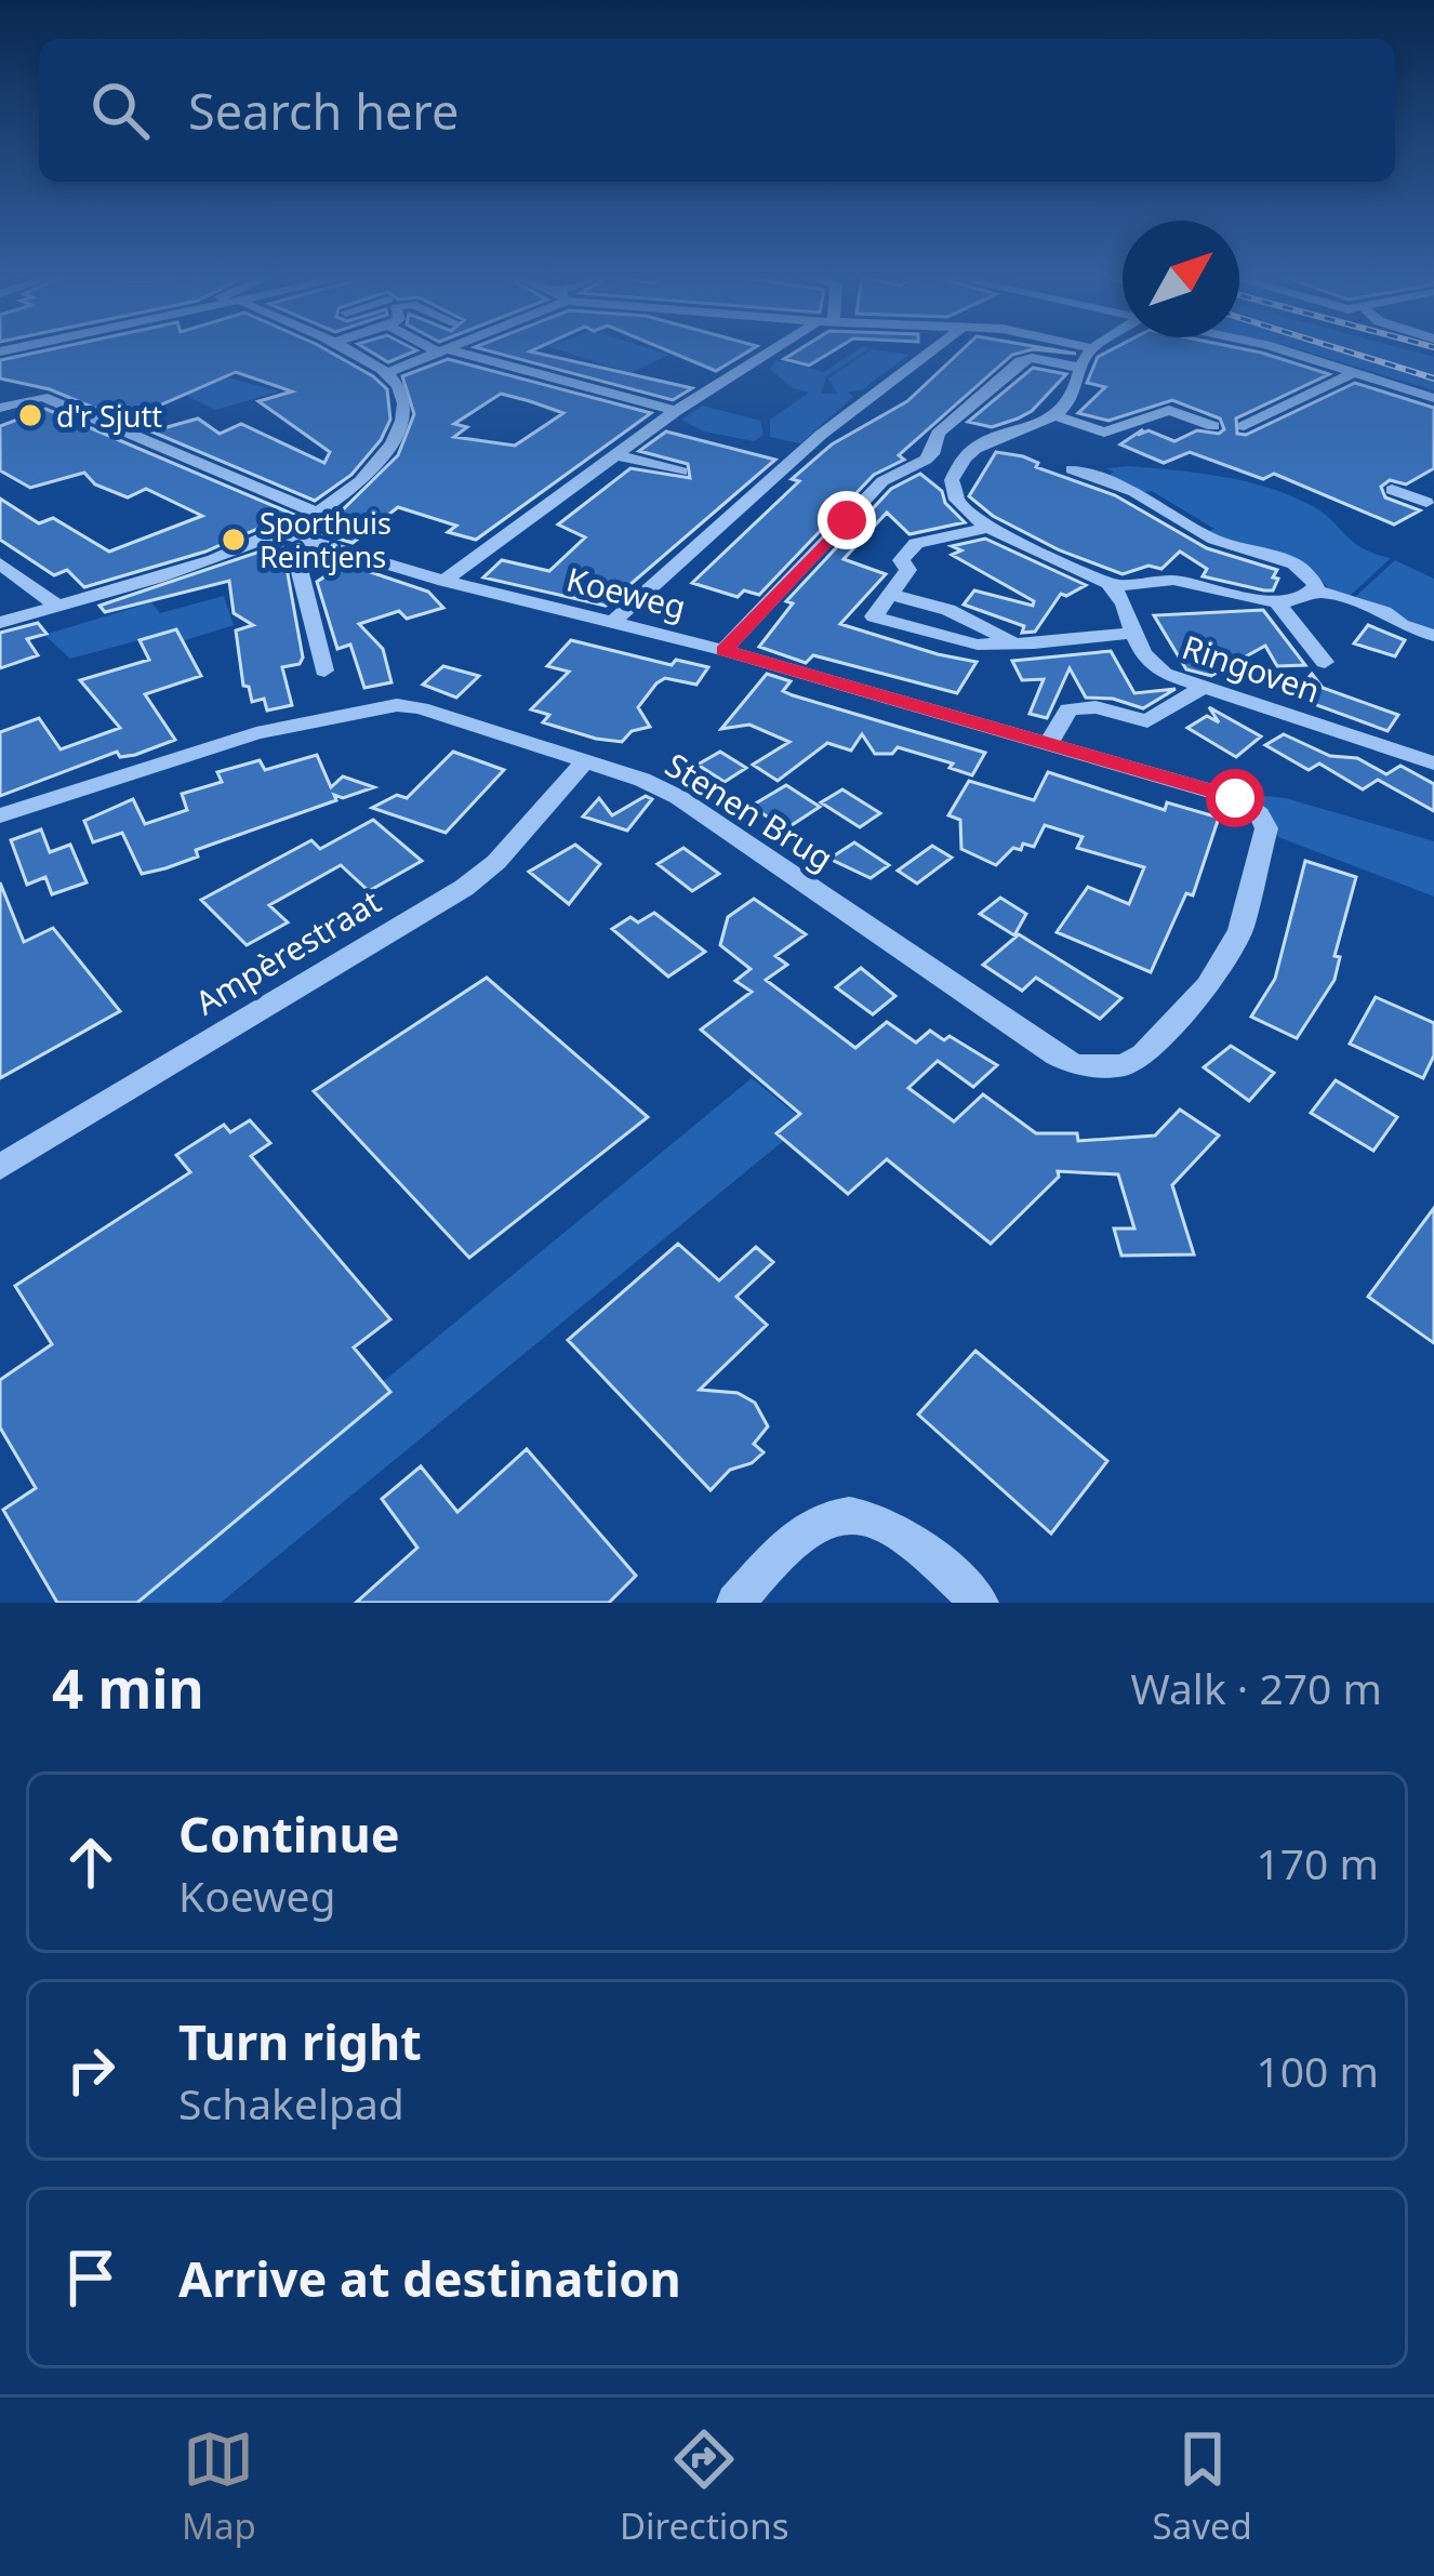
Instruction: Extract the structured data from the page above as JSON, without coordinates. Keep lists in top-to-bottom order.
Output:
{
  "streets": {
    "street": [
      "Koeweg",
      "Ringoven",
      "Stenen Brug",
      "Ampèrestraat"
    ]
  },
  "crossings": [
    ["Koeweg", "Stenen Brug"],
    ["Stenen Brug", "Ampèrestraat"]
  ],
  "places": ["d'r Sjutt", "Sporthuis Reintjens"],
  "north": "top right",
  "page": {
    "search": "Search here",
    "heading": ["4 min", "Walk · 270 m"],
    "list": [
      ["Continue", "Koeweg", "170 m"],
      ["Turn right", "Schakelpad", "100 m"],
      "Arrive at destination"
    ],
    "nav": ["Map", "Directions", "Saved"]
  }
}
